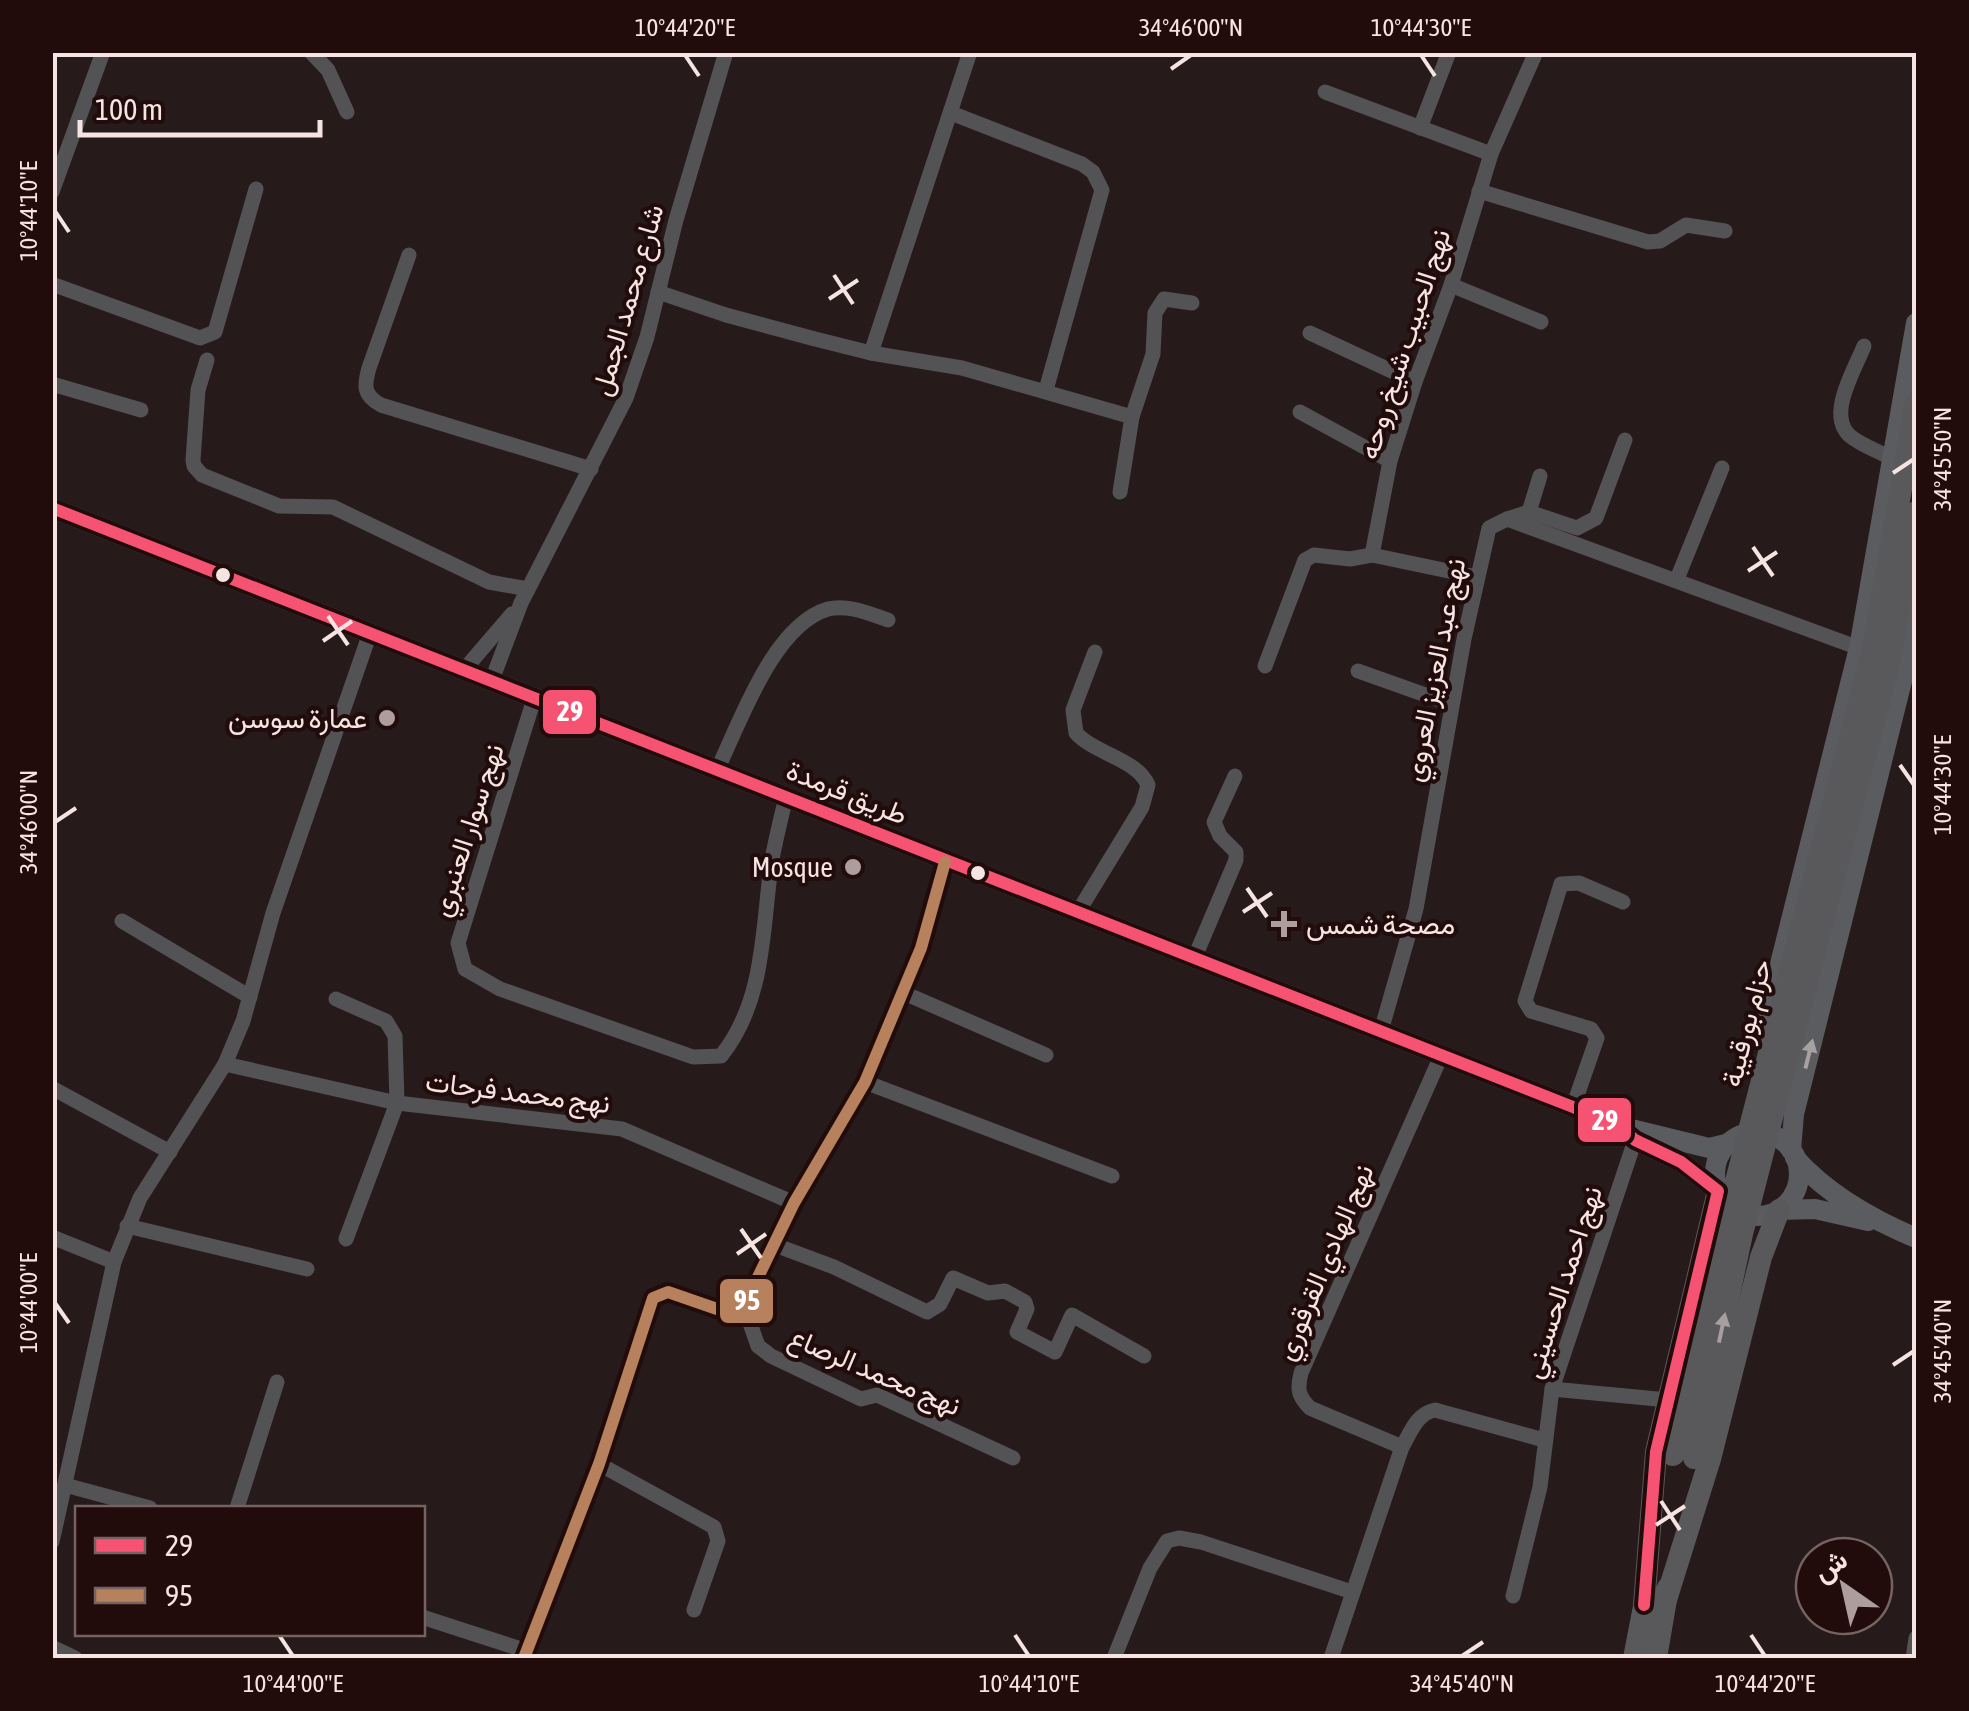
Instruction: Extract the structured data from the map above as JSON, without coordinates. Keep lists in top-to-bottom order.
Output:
{
  "streets": {
    "highway": ["حزام بورقيبة"],
    "main road": ["طريق قرمدة"],
    "street": [
      "شارع محمد الجمل",
      "نهج الحبيب شيخ روحه",
      "نهج عبد العزيز العروي",
      "نهج سوار العنبري",
      "نهج محمد فرحات",
      "نهج الهادي القرقوري",
      "نهج احمد الحسيني",
      "نهج محمد الرصاع"
    ]
  },
  "crossings": [
    ["شارع محمد الجمل", "طريق قرمدة"],
    ["نهج عبد العزيز العروي", "طريق قرمدة"],
    ["طريق قرمدة", "نهج سوار العنبري"],
    ["طريق قرمدة", "حزام بورقيبة"],
    ["طريق قرمدة", "نهج الهادي القرقوري"],
    ["طريق قرمدة", "نهج احمد الحسيني"]
  ],
  "places": {
    "other": ["عمارة سوسن", "Mosque"],
    "health": ["مصحة شمس"]
  },
  "lines": ["transit line 29", "transit line 95"],
  "legend": ["29", "95"],
  "scale_bar": "100 m",
  "north": "top left",
  "coordinates": [
    "10°44'20\"E",
    "34°46'00\"N",
    "10°44'30\"E",
    "10°44'10\"E",
    "34°45'50\"N",
    "10°44'00\"E",
    "34°45'40\"N"
  ]
}
